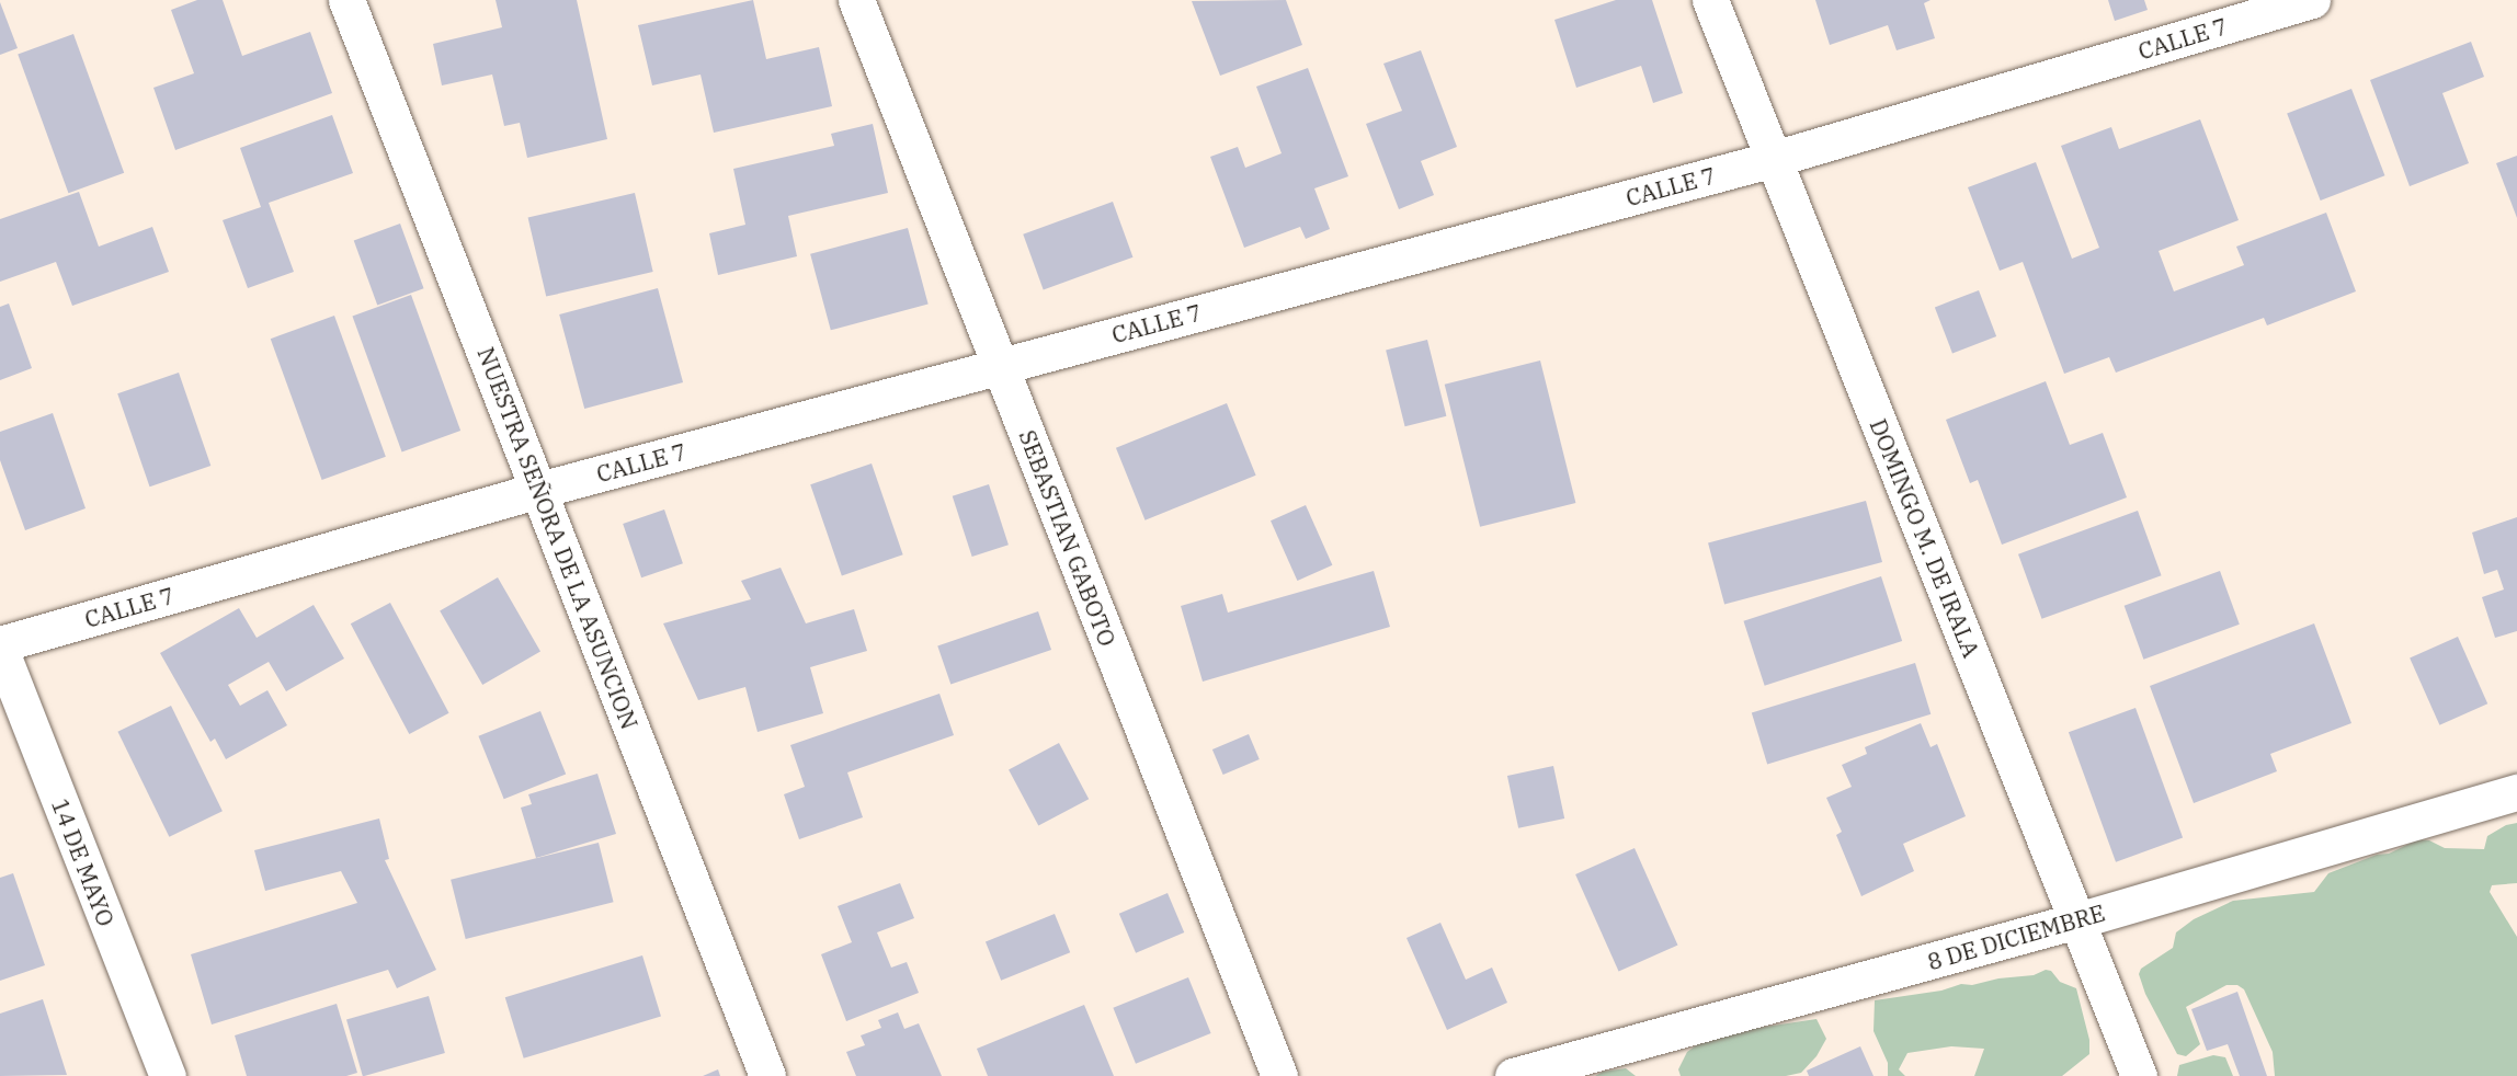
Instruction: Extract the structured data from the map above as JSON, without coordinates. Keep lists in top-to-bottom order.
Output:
{
  "streets": {
    "street": [
      "CALLE 7",
      "NUESTRA SEÑORA DE LA ASUNCION",
      "SEBASTIAN GABOTO",
      "DOMINGO M. DE IRALA",
      "14 DE MAYO",
      "8 DE DICIEMBRE"
    ]
  },
  "crossings": [
    ["CALLE 7", "NUESTRA SEÑORA DE LA ASUNCION"],
    ["CALLE 7", "SEBASTIAN GABOTO"],
    ["CALLE 7", "DOMINGO M. DE IRALA"],
    ["CALLE 7", "14 DE MAYO"],
    ["DOMINGO M. DE IRALA", "8 DE DICIEMBRE"]
  ]
}
